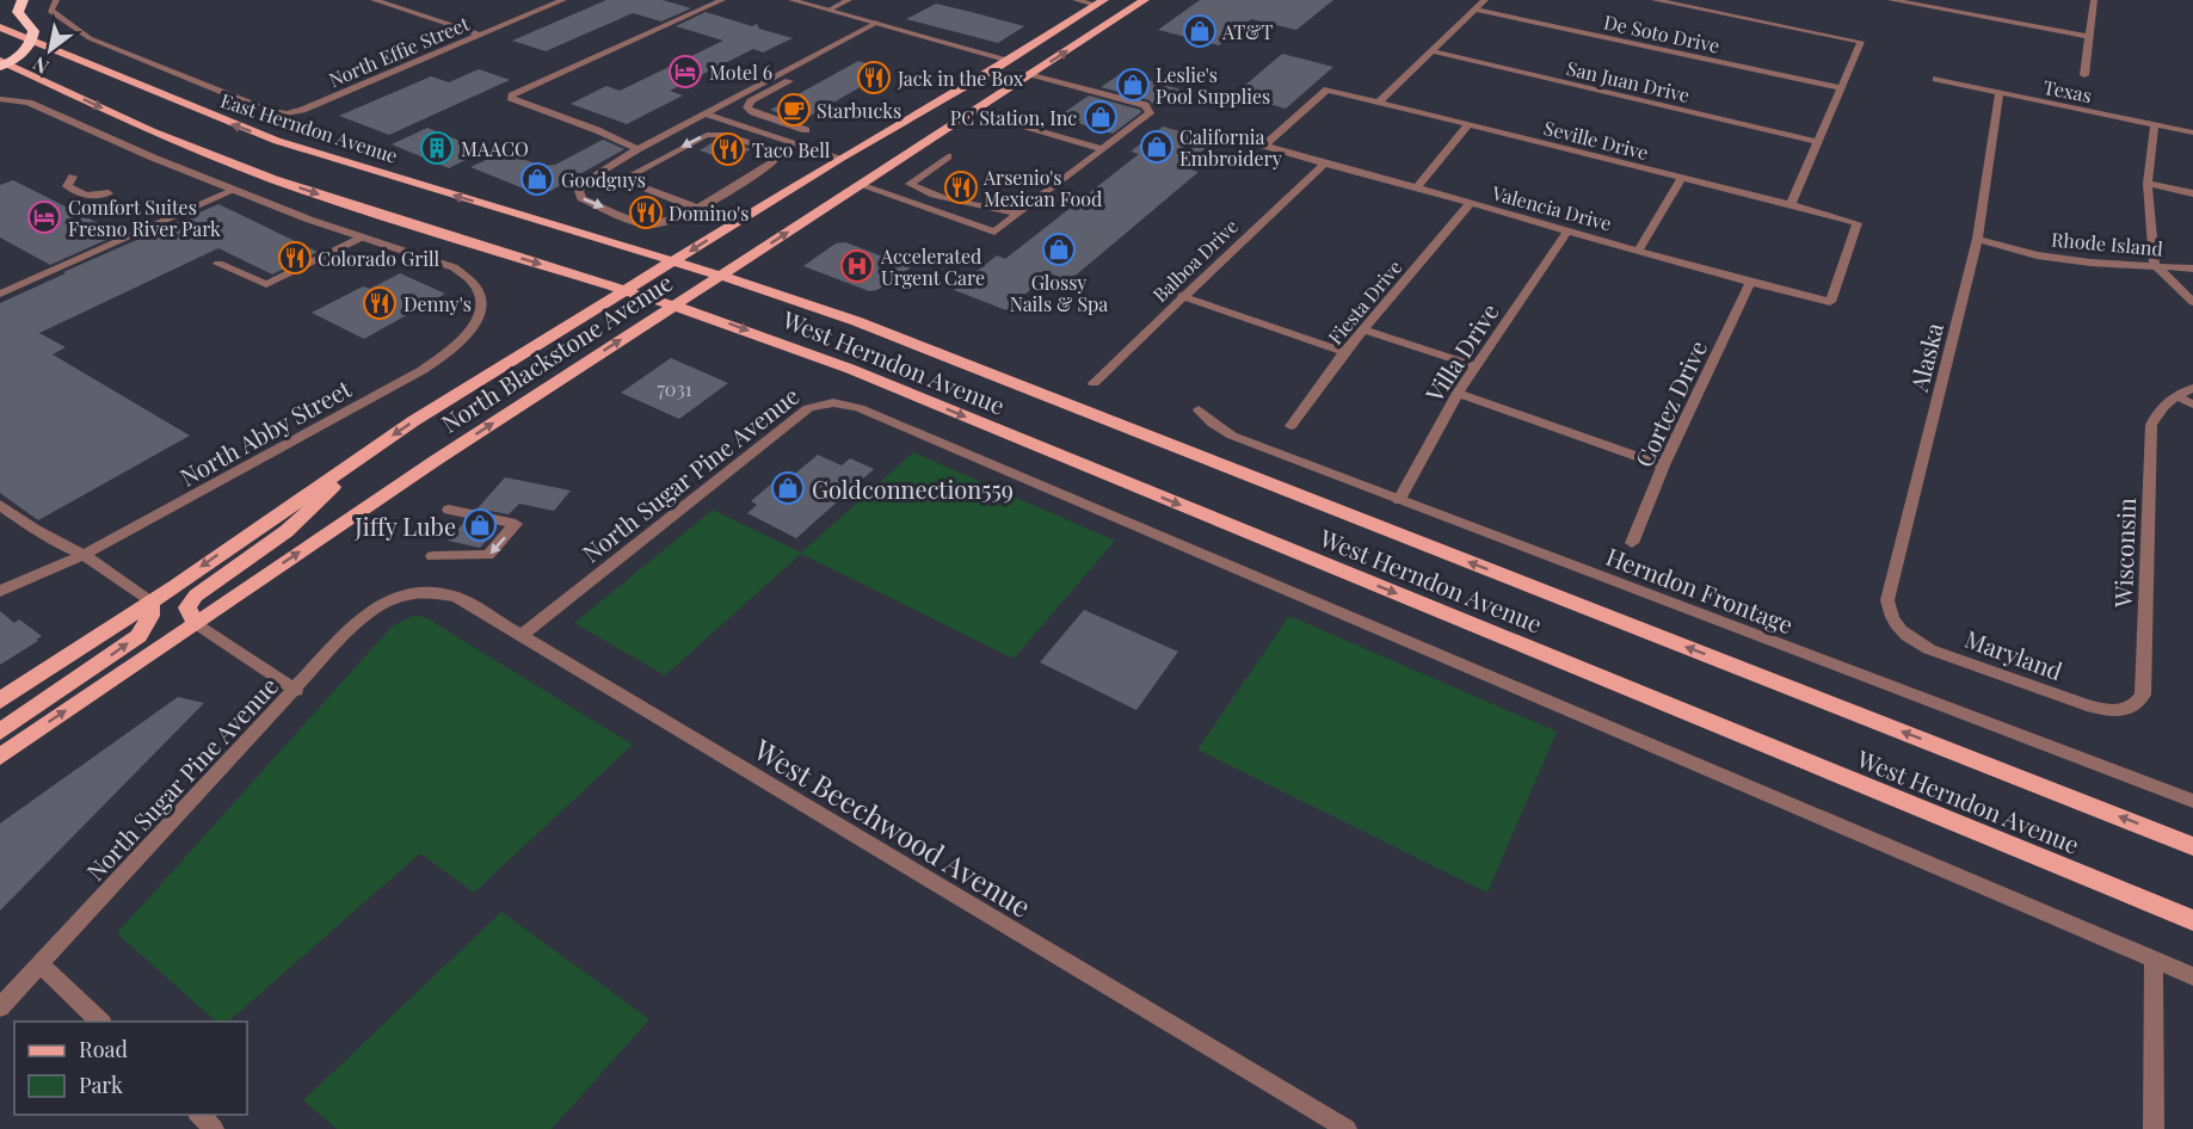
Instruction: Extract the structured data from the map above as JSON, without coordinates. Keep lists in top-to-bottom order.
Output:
{
  "streets": {
    "main road": ["East Herndon Avenue", "North Blackstone Avenue", "West Herndon Avenue"],
    "street": [
      "De Soto Drive",
      "North Effie Street",
      "San Juan Drive",
      "Texas",
      "Seville Drive",
      "Valencia Drive",
      "Rhode Island",
      "Balboa Drive",
      "Fiesta Drive",
      "Villa Drive",
      "Alaska",
      "Cortez Drive",
      "North Abby Street",
      "North Sugar Pine Avenue",
      "Wisconsin",
      "Herndon Frontage",
      "Maryland",
      "West Beechwood Avenue"
    ]
  },
  "crossings": [
    ["Texas", "Alaska"],
    ["East Herndon Avenue", "North Blackstone Avenue"],
    ["East Herndon Avenue", "West Herndon Avenue"],
    ["Seville Drive", "Valencia Drive"],
    ["Valencia Drive", "Balboa Drive"],
    ["Valencia Drive", "Fiesta Drive"],
    ["Valencia Drive", "Villa Drive"],
    ["Valencia Drive", "Cortez Drive"],
    ["Rhode Island", "Alaska"],
    ["North Blackstone Avenue", "West Herndon Avenue"],
    ["Villa Drive", "Herndon Frontage"],
    ["Alaska", "Maryland"],
    ["North Sugar Pine Avenue", "West Beechwood Avenue"],
    ["Wisconsin", "Maryland"]
  ],
  "places": {
    "shop": [
      "AT&T",
      "Leslie's Pool Supplies",
      "PC Station, Inc",
      "California Embroidery",
      "Goodguys",
      "Glossy Nails & Spa",
      "Goldconnection559",
      "Jiffy Lube"
    ],
    "hotel": ["Motel 6", "Comfort Suites Fresno River Park"],
    "restaurant": [
      "Jack in the Box",
      "Taco Bell",
      "Arsenio's Mexican Food",
      "Domino's",
      "Colorado Grill",
      "Denny's"
    ],
    "cafe": ["Starbucks"],
    "building": ["MAACO"],
    "hospital": ["Accelerated Urgent Care"]
  },
  "house_numbers": ["7031"],
  "legend": ["Road", "Park"],
  "north": "bottom left"
}
